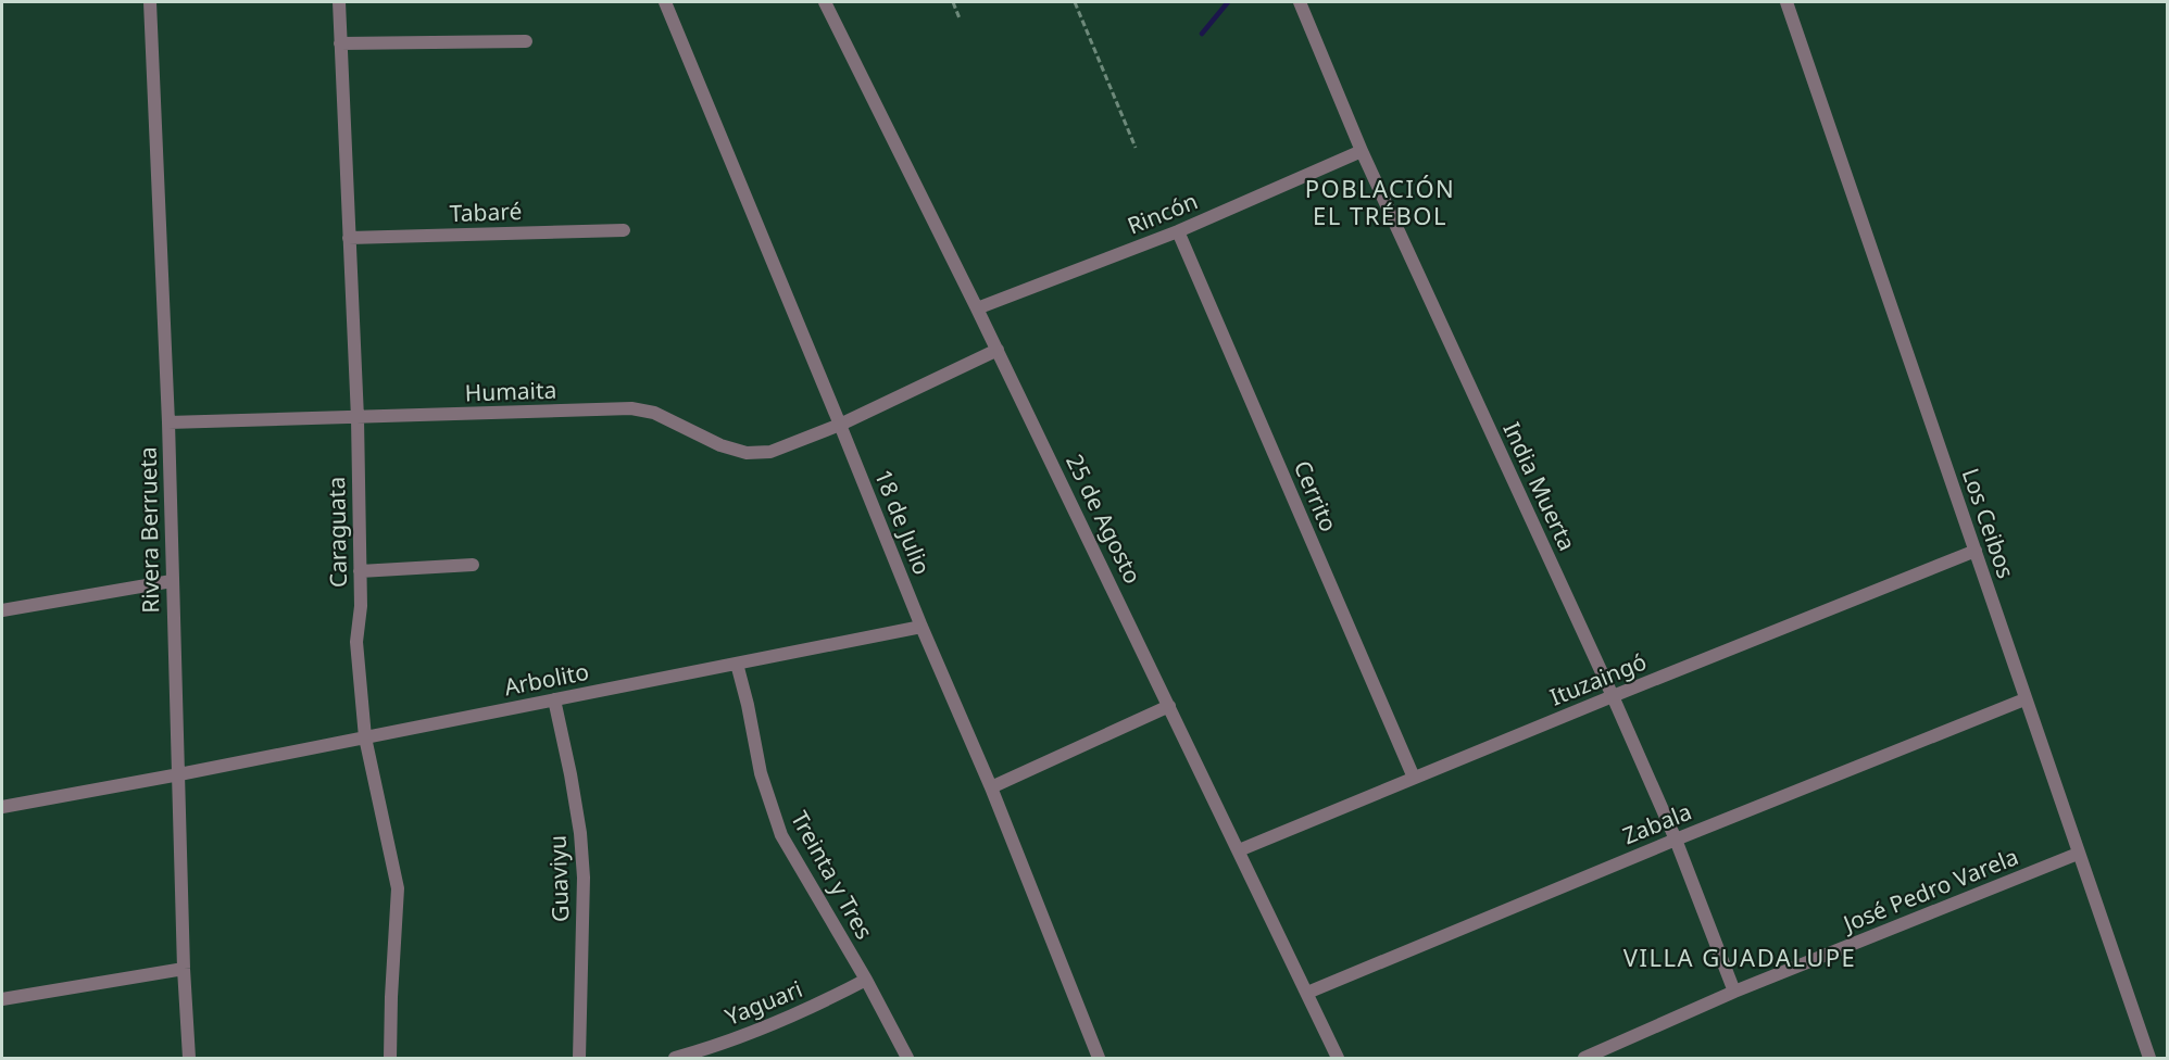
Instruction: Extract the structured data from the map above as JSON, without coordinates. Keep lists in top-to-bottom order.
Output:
{
  "streets": {
    "street": [
      "Tabaré",
      "Rincón",
      "Humaita",
      "India Muerta",
      "Cerrito",
      "25 de Agosto",
      "18 de Julio",
      "Los Ceibos",
      "Rivera Berrueta",
      "Caraguata",
      "Arbolito",
      "Ituzaingó",
      "Zabala",
      "Treinta y Tres",
      "Guaviyu",
      "José Pedro Varela",
      "Yaguari"
    ]
  },
  "crossings": [
    ["Tabaré", "Caraguata"],
    ["Rincón", "India Muerta"],
    ["Rincón", "Cerrito"],
    ["Rincón", "25 de Agosto"],
    ["Humaita", "18 de Julio"],
    ["Humaita", "Rivera Berrueta"],
    ["Humaita", "Caraguata"],
    ["India Muerta", "Ituzaingó"],
    ["India Muerta", "Zabala"],
    ["India Muerta", "José Pedro Varela"],
    ["Cerrito", "Ituzaingó"],
    ["25 de Agosto", "Ituzaingó"],
    ["25 de Agosto", "Zabala"],
    ["18 de Julio", "Arbolito"],
    ["Los Ceibos", "Ituzaingó"],
    ["Los Ceibos", "Zabala"],
    ["Los Ceibos", "José Pedro Varela"],
    ["Rivera Berrueta", "Arbolito"],
    ["Caraguata", "Arbolito"],
    ["Arbolito", "Treinta y Tres"],
    ["Arbolito", "Guaviyu"],
    ["Treinta y Tres", "Yaguari"]
  ],
  "districts": ["POBLACIÓN EL TRÉBOL", "VILLA GUADALUPE"]
}
